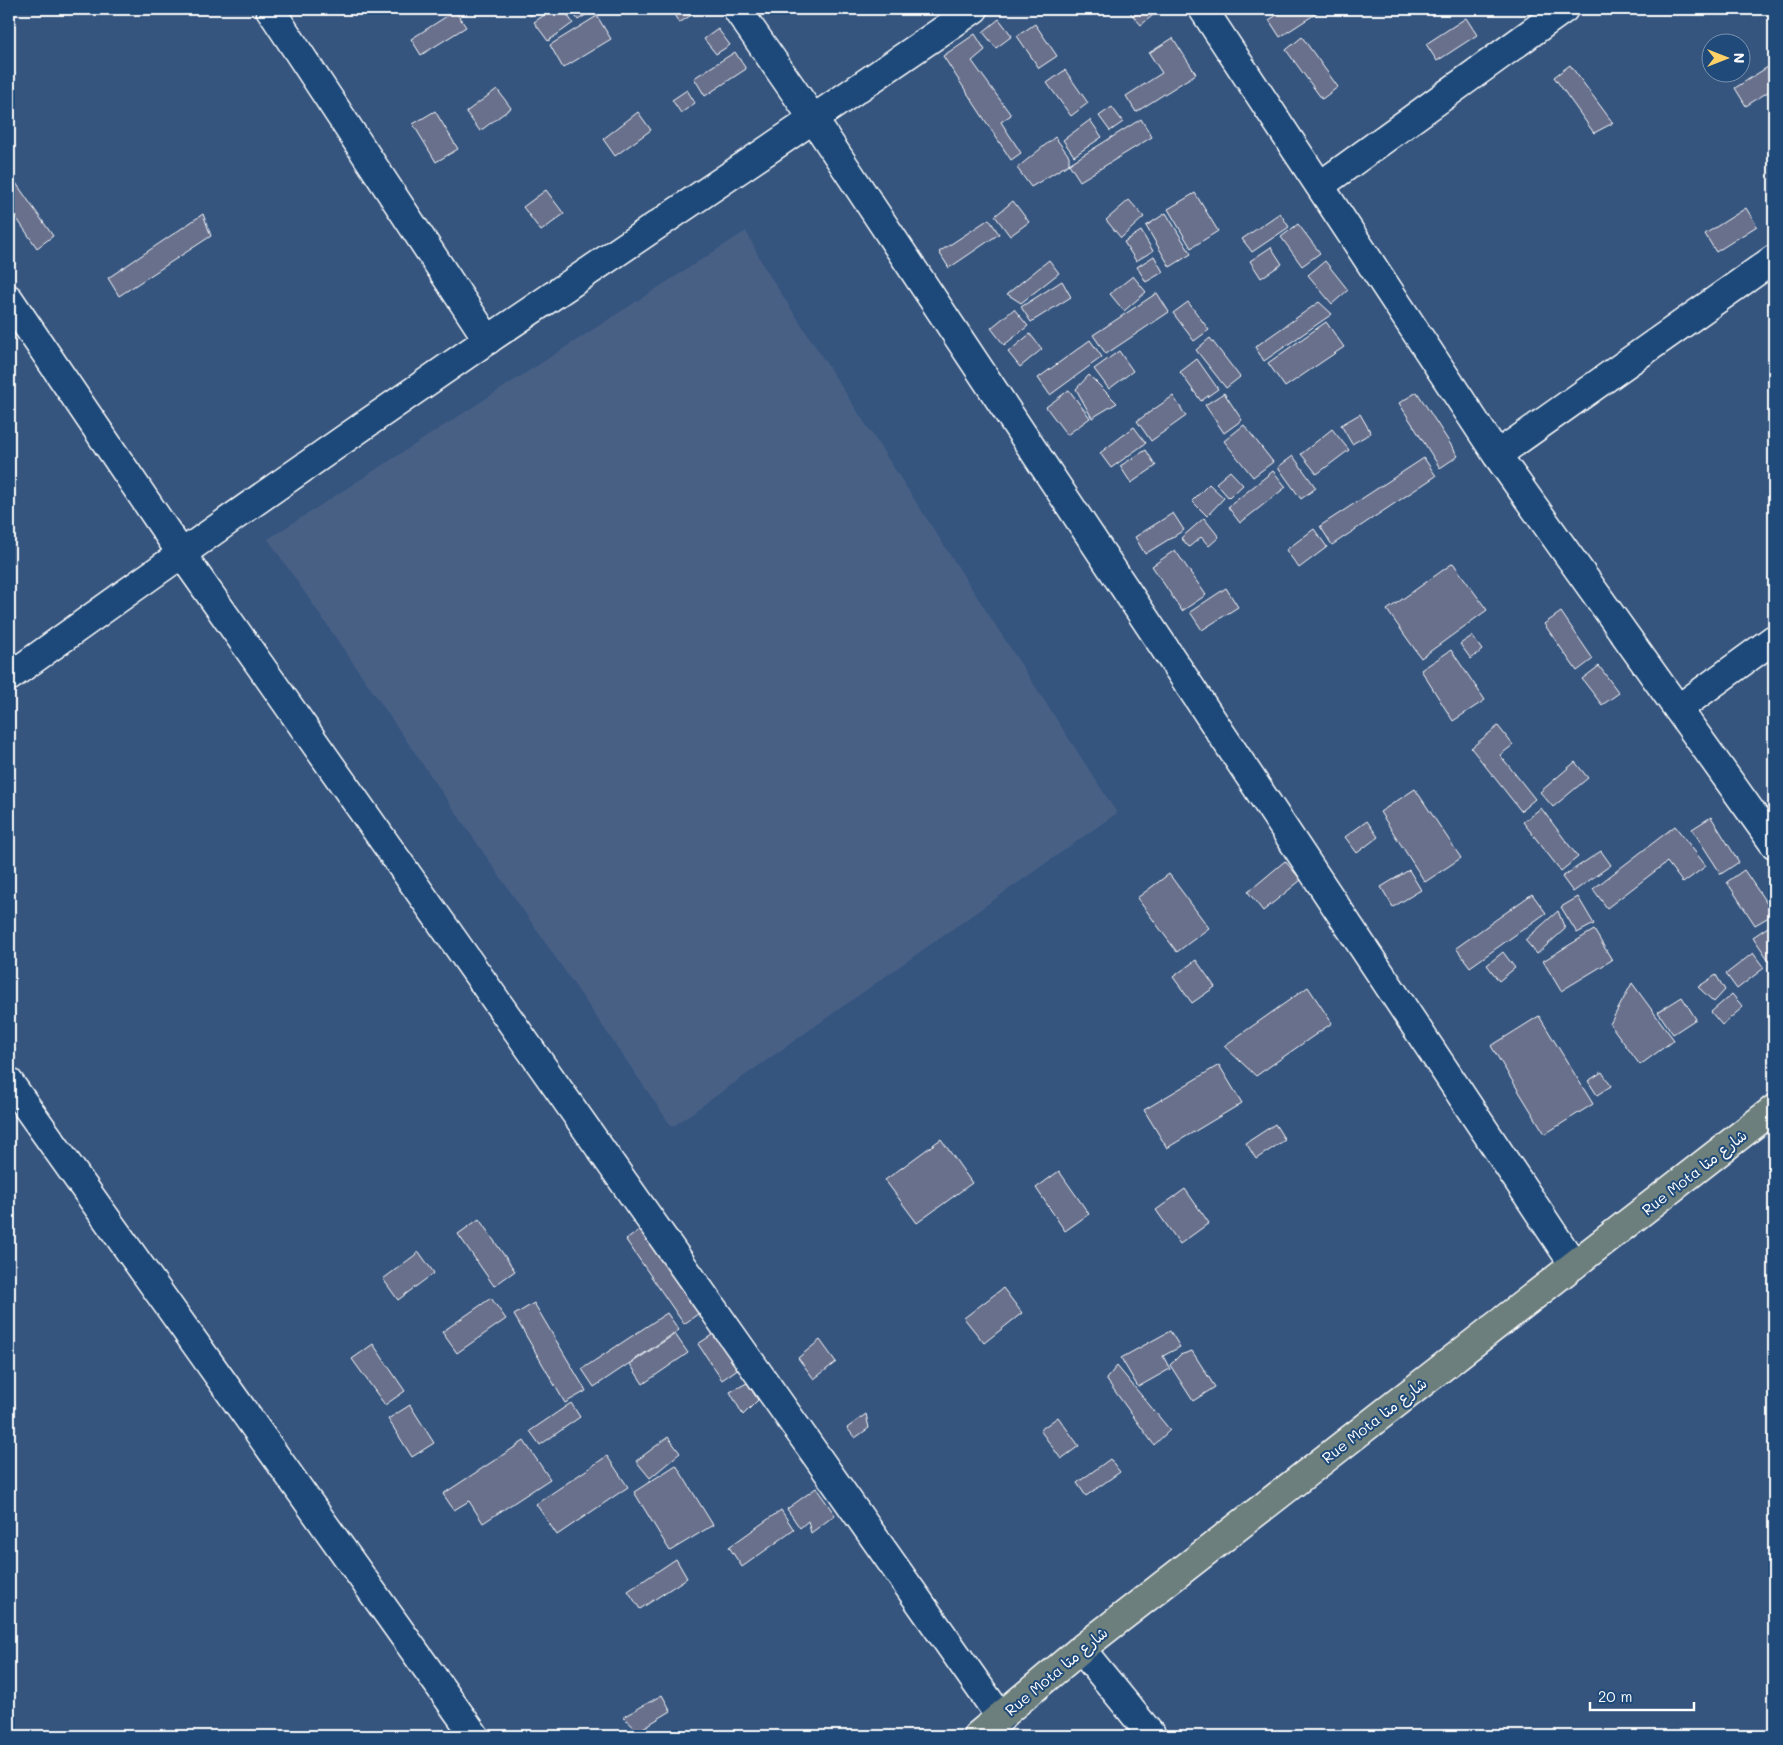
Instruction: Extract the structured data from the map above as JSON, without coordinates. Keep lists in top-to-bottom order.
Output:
{
  "streets": {
    "highway": ["Rue Mota شارع متا"]
  },
  "scale_bar": "20 m",
  "north": "right"
}
